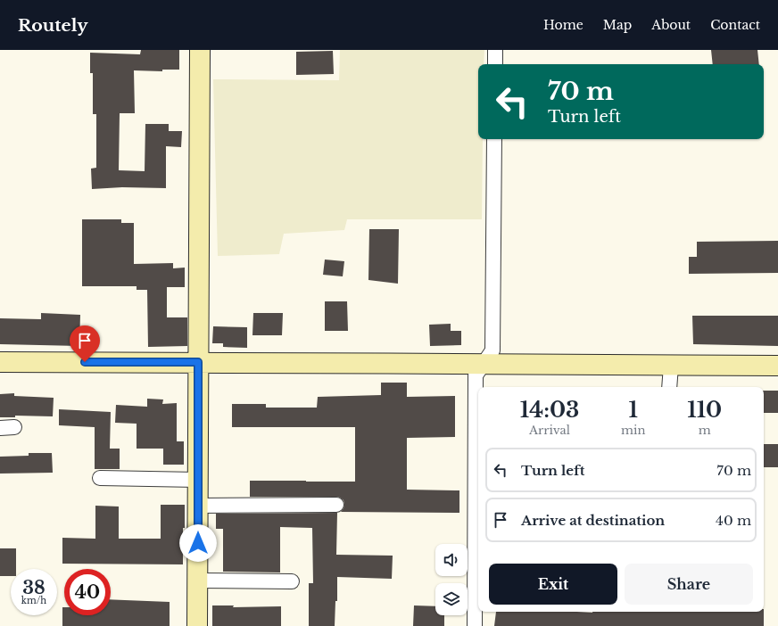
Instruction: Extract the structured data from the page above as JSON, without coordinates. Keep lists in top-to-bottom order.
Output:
{
  "page": {
    "header": "Routely",
    "nav": [
      "Home",
      "Map",
      "About",
      "Contact"
    ],
    "turn": ["70 m", "Turn left"],
    "eta": [
      "14:03",
      "Arrival",
      "1",
      "min",
      "110",
      "m"
    ],
    "list": [
      {
        "name": "Turn left",
        "value": "70 m"
      },
      {
        "name": "Arrive at destination",
        "value": "40 m"
      }
    ],
    "buttons": ["Exit", "Share"],
    "speed": "38 km/h",
    "limit": "40"
  }
}
